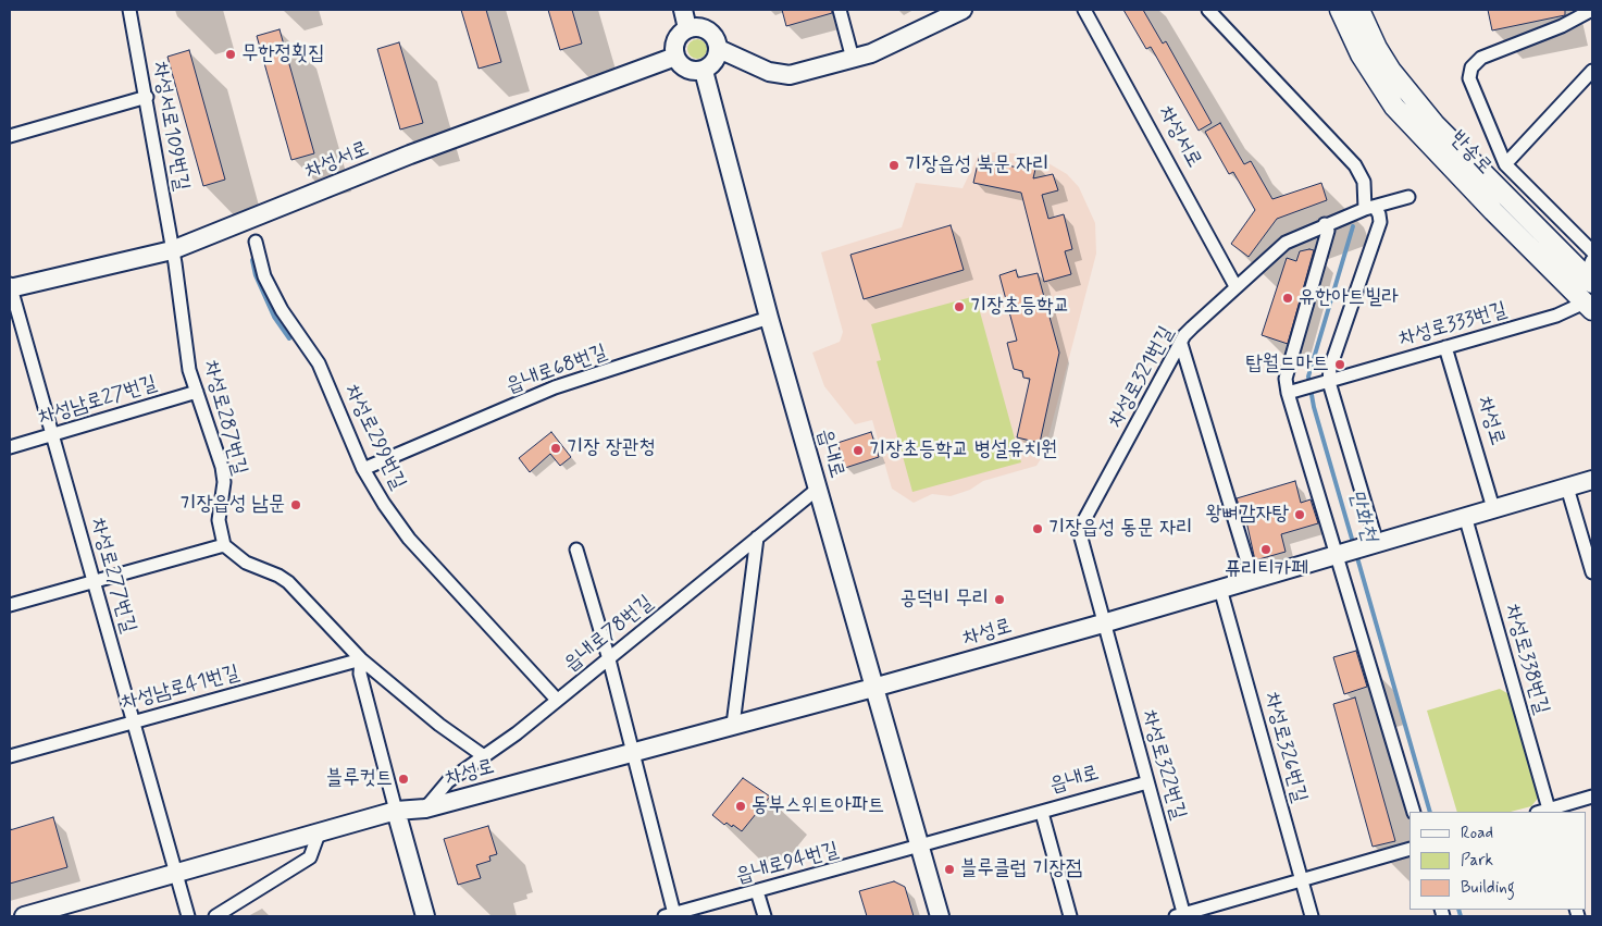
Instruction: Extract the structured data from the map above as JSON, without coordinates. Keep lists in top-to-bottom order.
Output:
{
  "streets": {
    "main road": [
      "차성서로",
      "반송로",
      "차성로",
      "읍내로"
    ],
    "street": [
      "차성서로109번길",
      "차성로333번길",
      "읍내로68번길",
      "차성로321번길",
      "차성남로27번길",
      "차성로287번길",
      "차성로299번길",
      "차성로277번길",
      "읍내로78번길",
      "차성로338번길",
      "차성남로41번길",
      "차성로326번길",
      "차성로322번길",
      "읍내로94번길"
    ]
  },
  "crossings": [
    ["차성서로109번길", "차성서로"],
    ["차성서로109번길", "차성로287번길"],
    ["차성서로", "차성로321번길"],
    ["차성서로", "차성로287번길"],
    ["차성서로", "읍내로"],
    ["차성서로", "차성로277번길"],
    ["반송로", "차성로333번길"],
    ["차성로333번길", "차성로"],
    ["읍내로68번길", "차성로299번길"],
    ["읍내로68번길", "읍내로"],
    ["차성로321번길", "차성로"],
    ["차성로321번길", "차성로322번길"],
    ["차성남로27번길", "차성로287번길"],
    ["차성남로27번길", "차성로277번길"],
    ["차성로", "읍내로"],
    ["차성로", "차성로277번길"],
    ["차성로", "읍내로78번길"],
    ["차성로", "차성로326번길"],
    ["차성로", "차성로322번길"],
    ["차성로299번길", "읍내로78번길"],
    ["읍내로", "읍내로78번길"],
    ["읍내로", "차성로322번길"],
    ["읍내로", "읍내로94번길"],
    ["차성로277번길", "차성남로41번길"]
  ],
  "water": ["만화천"],
  "places": [
    "무한정횟집",
    "기장읍성 북문 자리",
    "유한아트빌라",
    "기장초등학교",
    "탑월드마트",
    "기장 장관청",
    "기장초등학교 병설유치원",
    "기장읍성 남문",
    "왕뼈감자탕",
    "기장읍성 동문 자리",
    "퓨리티카페",
    "공덕비 무리",
    "블루컷트",
    "동부스위트아파트",
    "블루클럽 기장점"
  ],
  "legend": ["Road", "Park", "Building"]
}
